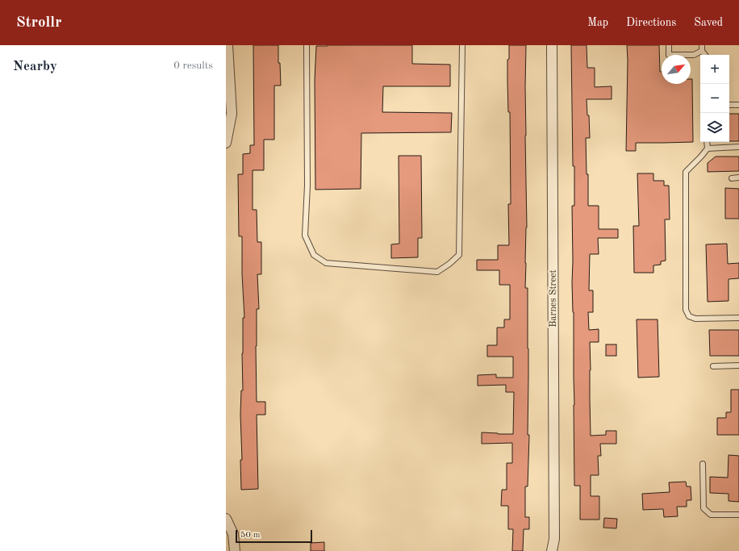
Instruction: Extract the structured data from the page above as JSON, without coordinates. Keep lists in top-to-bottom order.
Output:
{
  "streets": {
    "street": ["Barnes Street"]
  },
  "scale_bar": "50 m",
  "north": "top right",
  "page": {
    "header": "Strollr",
    "nav": ["Map", "Directions", "Saved"],
    "heading": ["Nearby", "0 results"],
    "map_buttons": ["+", "−"],
    "scale": "50 m"
  }
}
